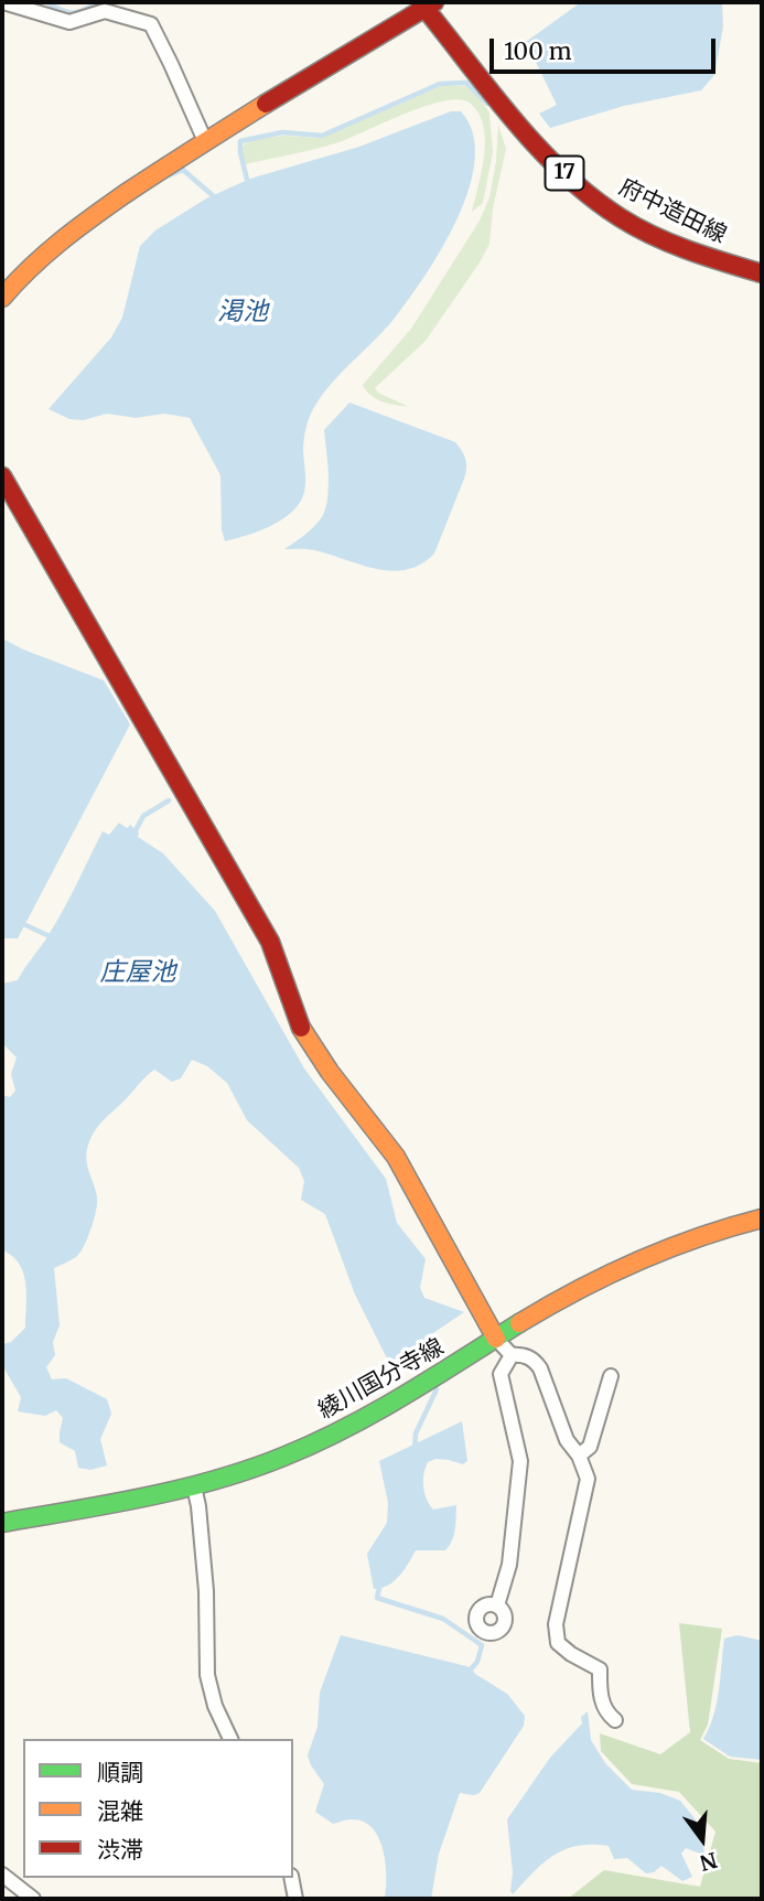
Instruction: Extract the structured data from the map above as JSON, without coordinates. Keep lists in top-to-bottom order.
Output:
{
  "streets": {
    "street": ["17", "府中造田線", "綾川国分寺線"]
  },
  "water": ["渇池", "庄屋池"],
  "legend": ["順調", "混雑", "渋滞"],
  "scale_bar": "100 m",
  "north": "bottom"
}
